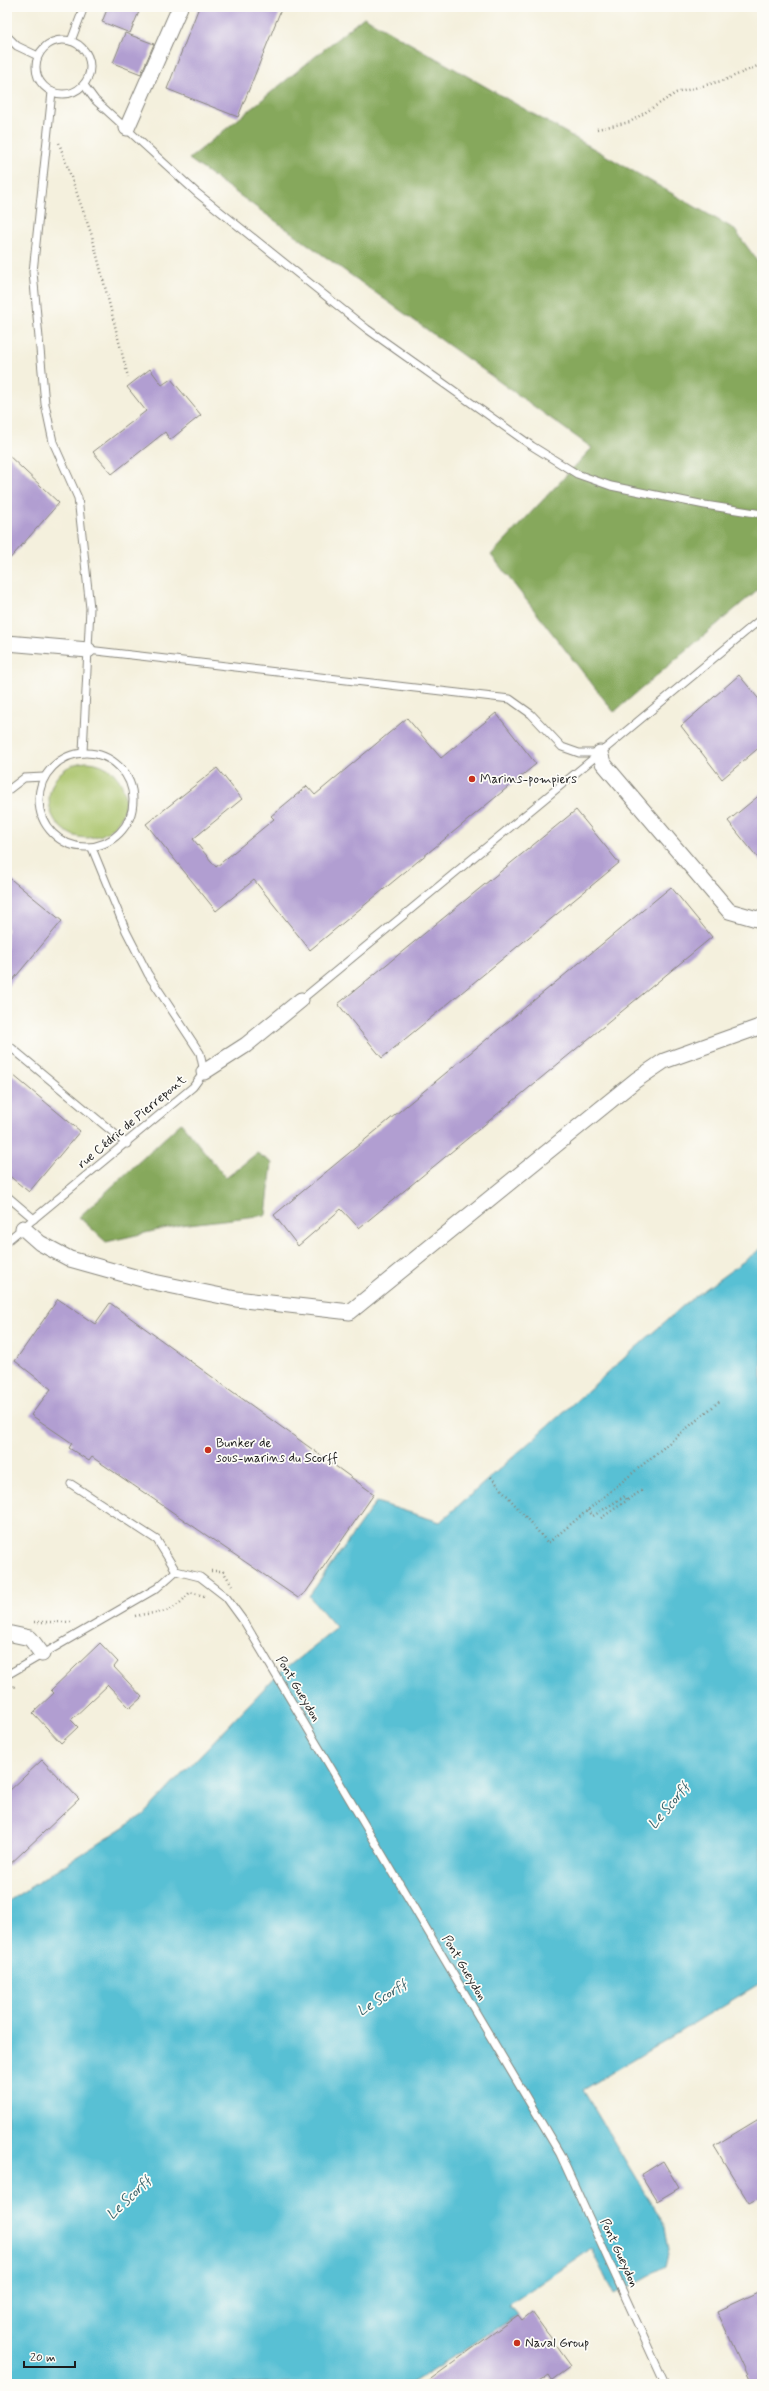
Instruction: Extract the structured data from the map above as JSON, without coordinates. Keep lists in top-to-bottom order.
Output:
{
  "streets": {
    "lane": ["rue Cédric de Pierrepont", "Pont Gueydon"]
  },
  "water": ["Le Scorff"],
  "places": ["Marins-pompiers", "Bunker de sous-marins du Scorff", "Naval Group"],
  "scale_bar": "20 m"
}
